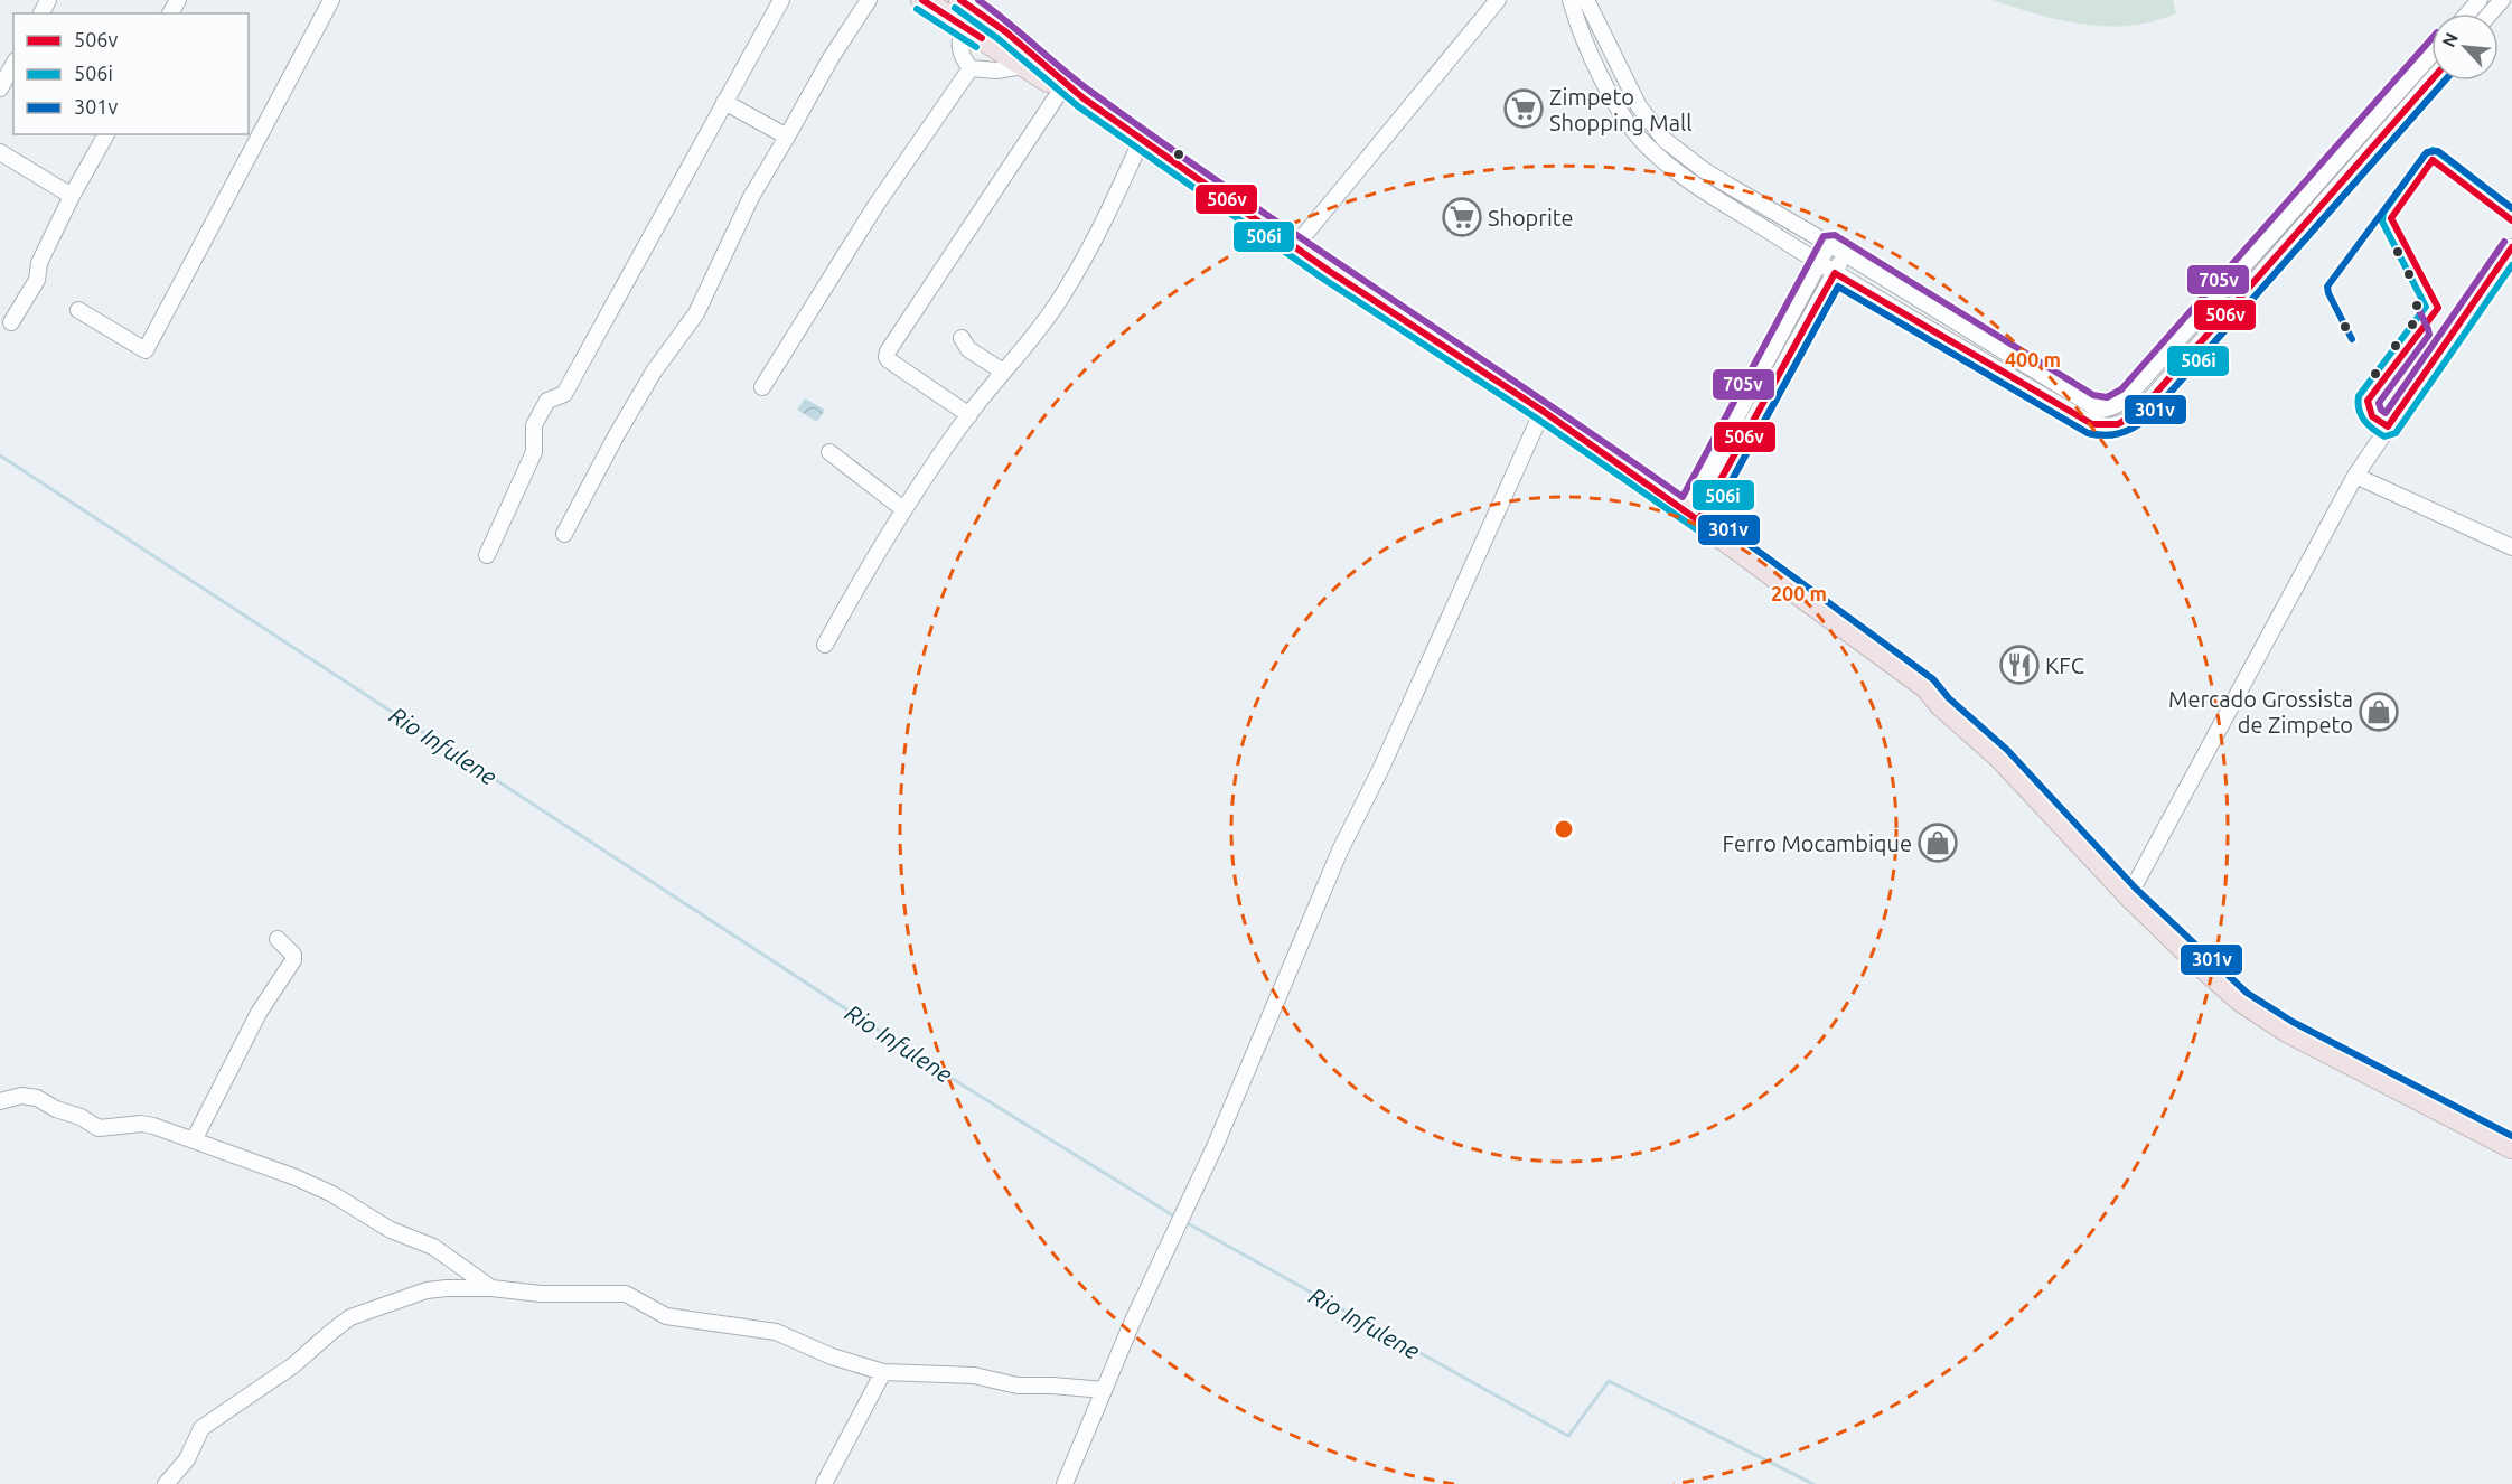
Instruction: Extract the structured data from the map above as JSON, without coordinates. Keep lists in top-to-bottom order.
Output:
{
  "water": ["Rio Infulene"],
  "places": {
    "supermarket": ["Zimpeto Shopping Mall", "Shoprite"],
    "restaurant": ["KFC"],
    "shop": ["Mercado Grossista de Zimpeto", "Ferro Mocambique"]
  },
  "lines": [
    "transit line 506v",
    "transit line 705v",
    "transit line 506i",
    "transit line 301v"
  ],
  "legend": ["506v", "506i", "301v"],
  "north": "top left",
  "rings": ["400 m", "200 m"]
}
